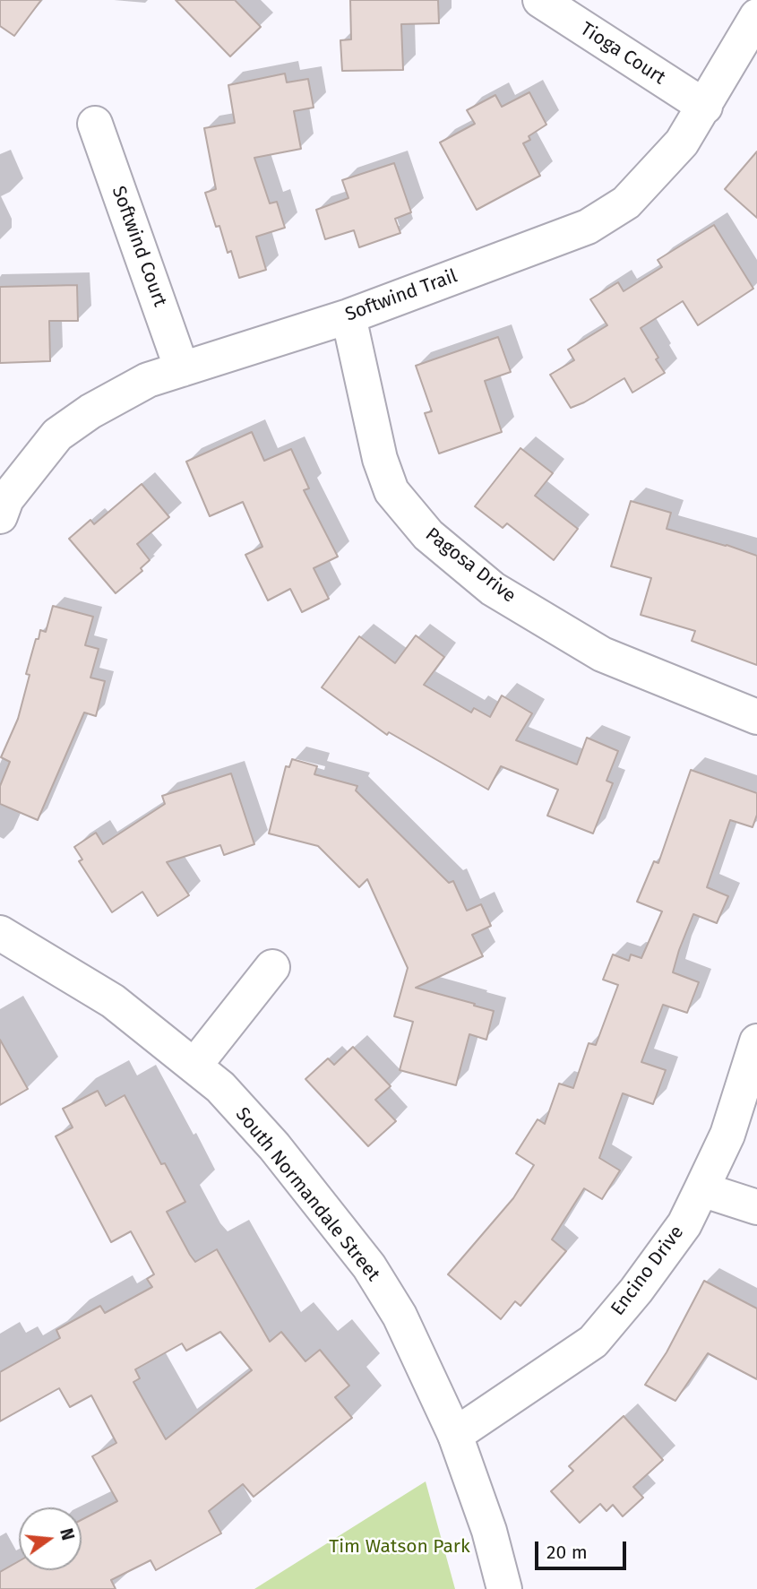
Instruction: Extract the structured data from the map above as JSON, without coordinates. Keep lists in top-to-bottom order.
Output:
{
  "streets": {
    "street": [
      "Tioga Court",
      "Softwind Court",
      "Softwind Trail",
      "Pagosa Drive",
      "South Normandale Street",
      "Encino Drive"
    ]
  },
  "crossings": [
    ["Tioga Court", "Softwind Trail"],
    ["Softwind Court", "Softwind Trail"],
    ["Softwind Trail", "Pagosa Drive"],
    ["South Normandale Street", "Encino Drive"]
  ],
  "parks": ["Tim Watson Park"],
  "scale_bar": "20 m",
  "north": "right"
}
